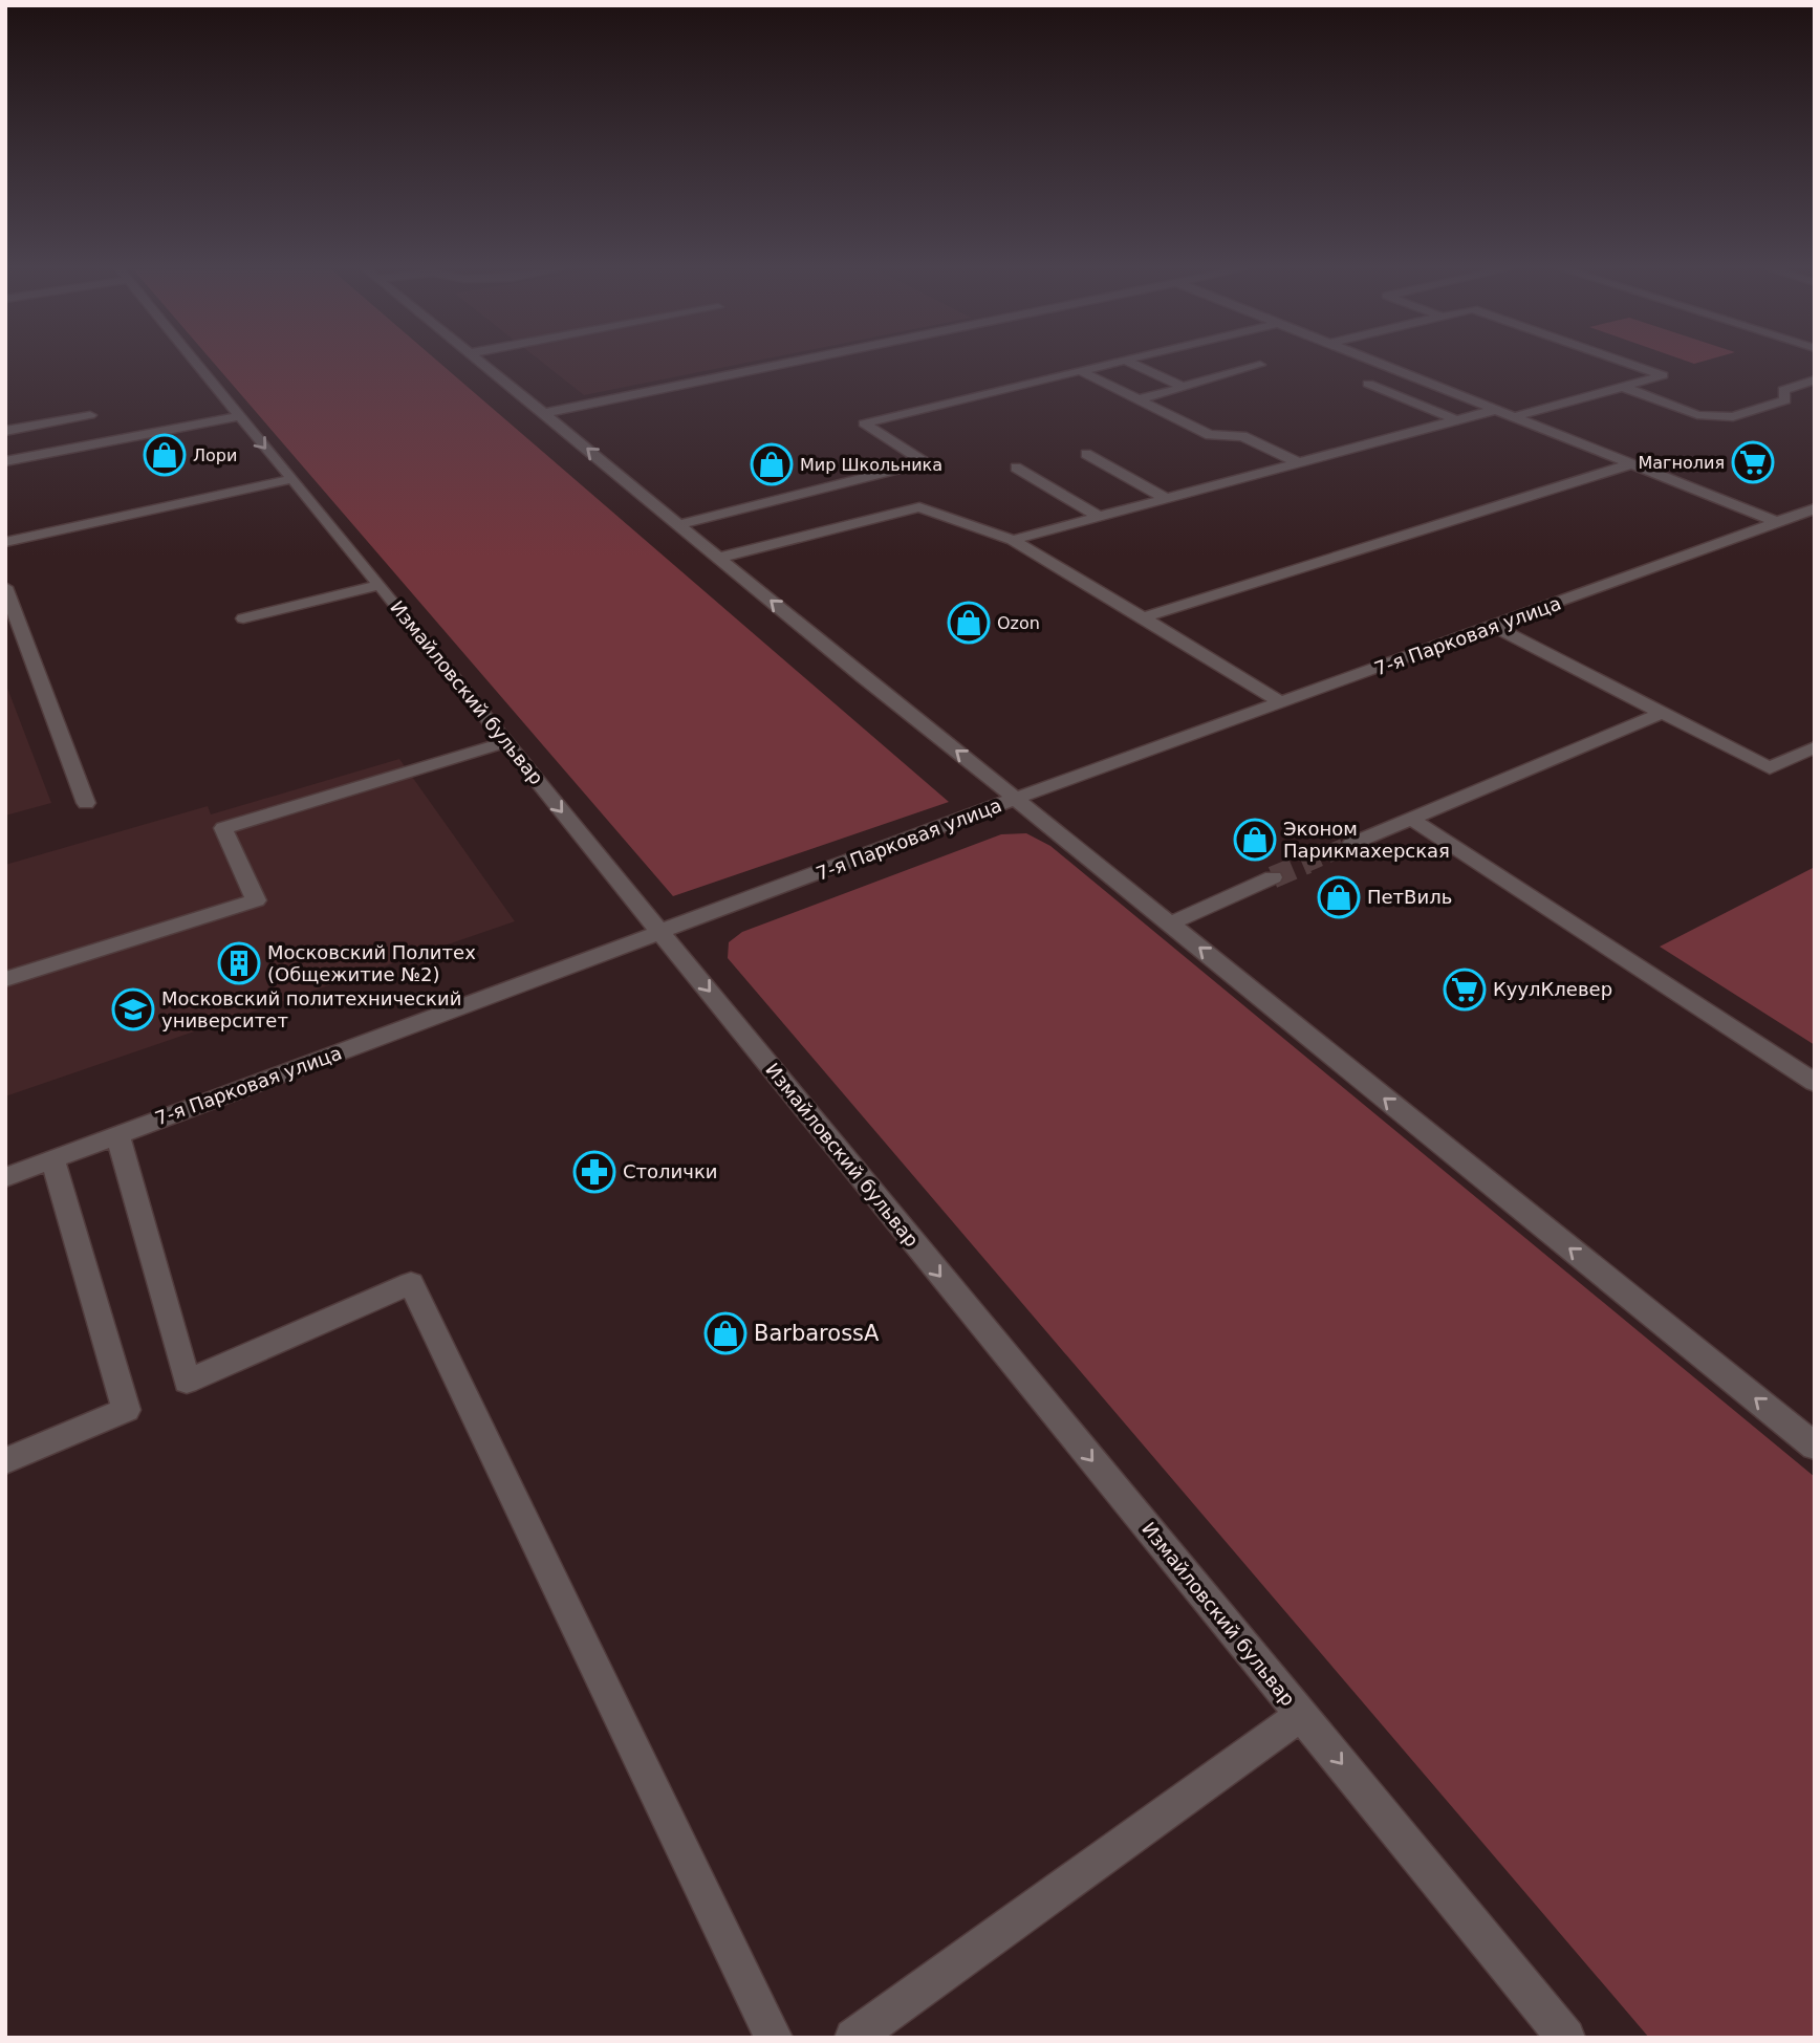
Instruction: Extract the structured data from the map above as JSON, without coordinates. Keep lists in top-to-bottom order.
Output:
{
  "streets": {
    "street": ["7-я Парковая улица", "Измайловский бульвар"]
  },
  "crossings": [
    ["7-я Парковая улица", "Измайловский бульвар"]
  ],
  "one_way": ["Измайловский бульвар"],
  "places": {
    "shop": [
      "Лори",
      "Мир Школьника",
      "Ozon",
      "Эконом Парикмахерская",
      "ПетВиль",
      "BarbarossA"
    ],
    "supermarket": ["Магнолия", "КуулКлевер"],
    "building": ["Московский Политех (Общежитие №2)"],
    "school or university": ["Московский политехнический университет"],
    "pharmacy": ["Столички"]
  }
}
